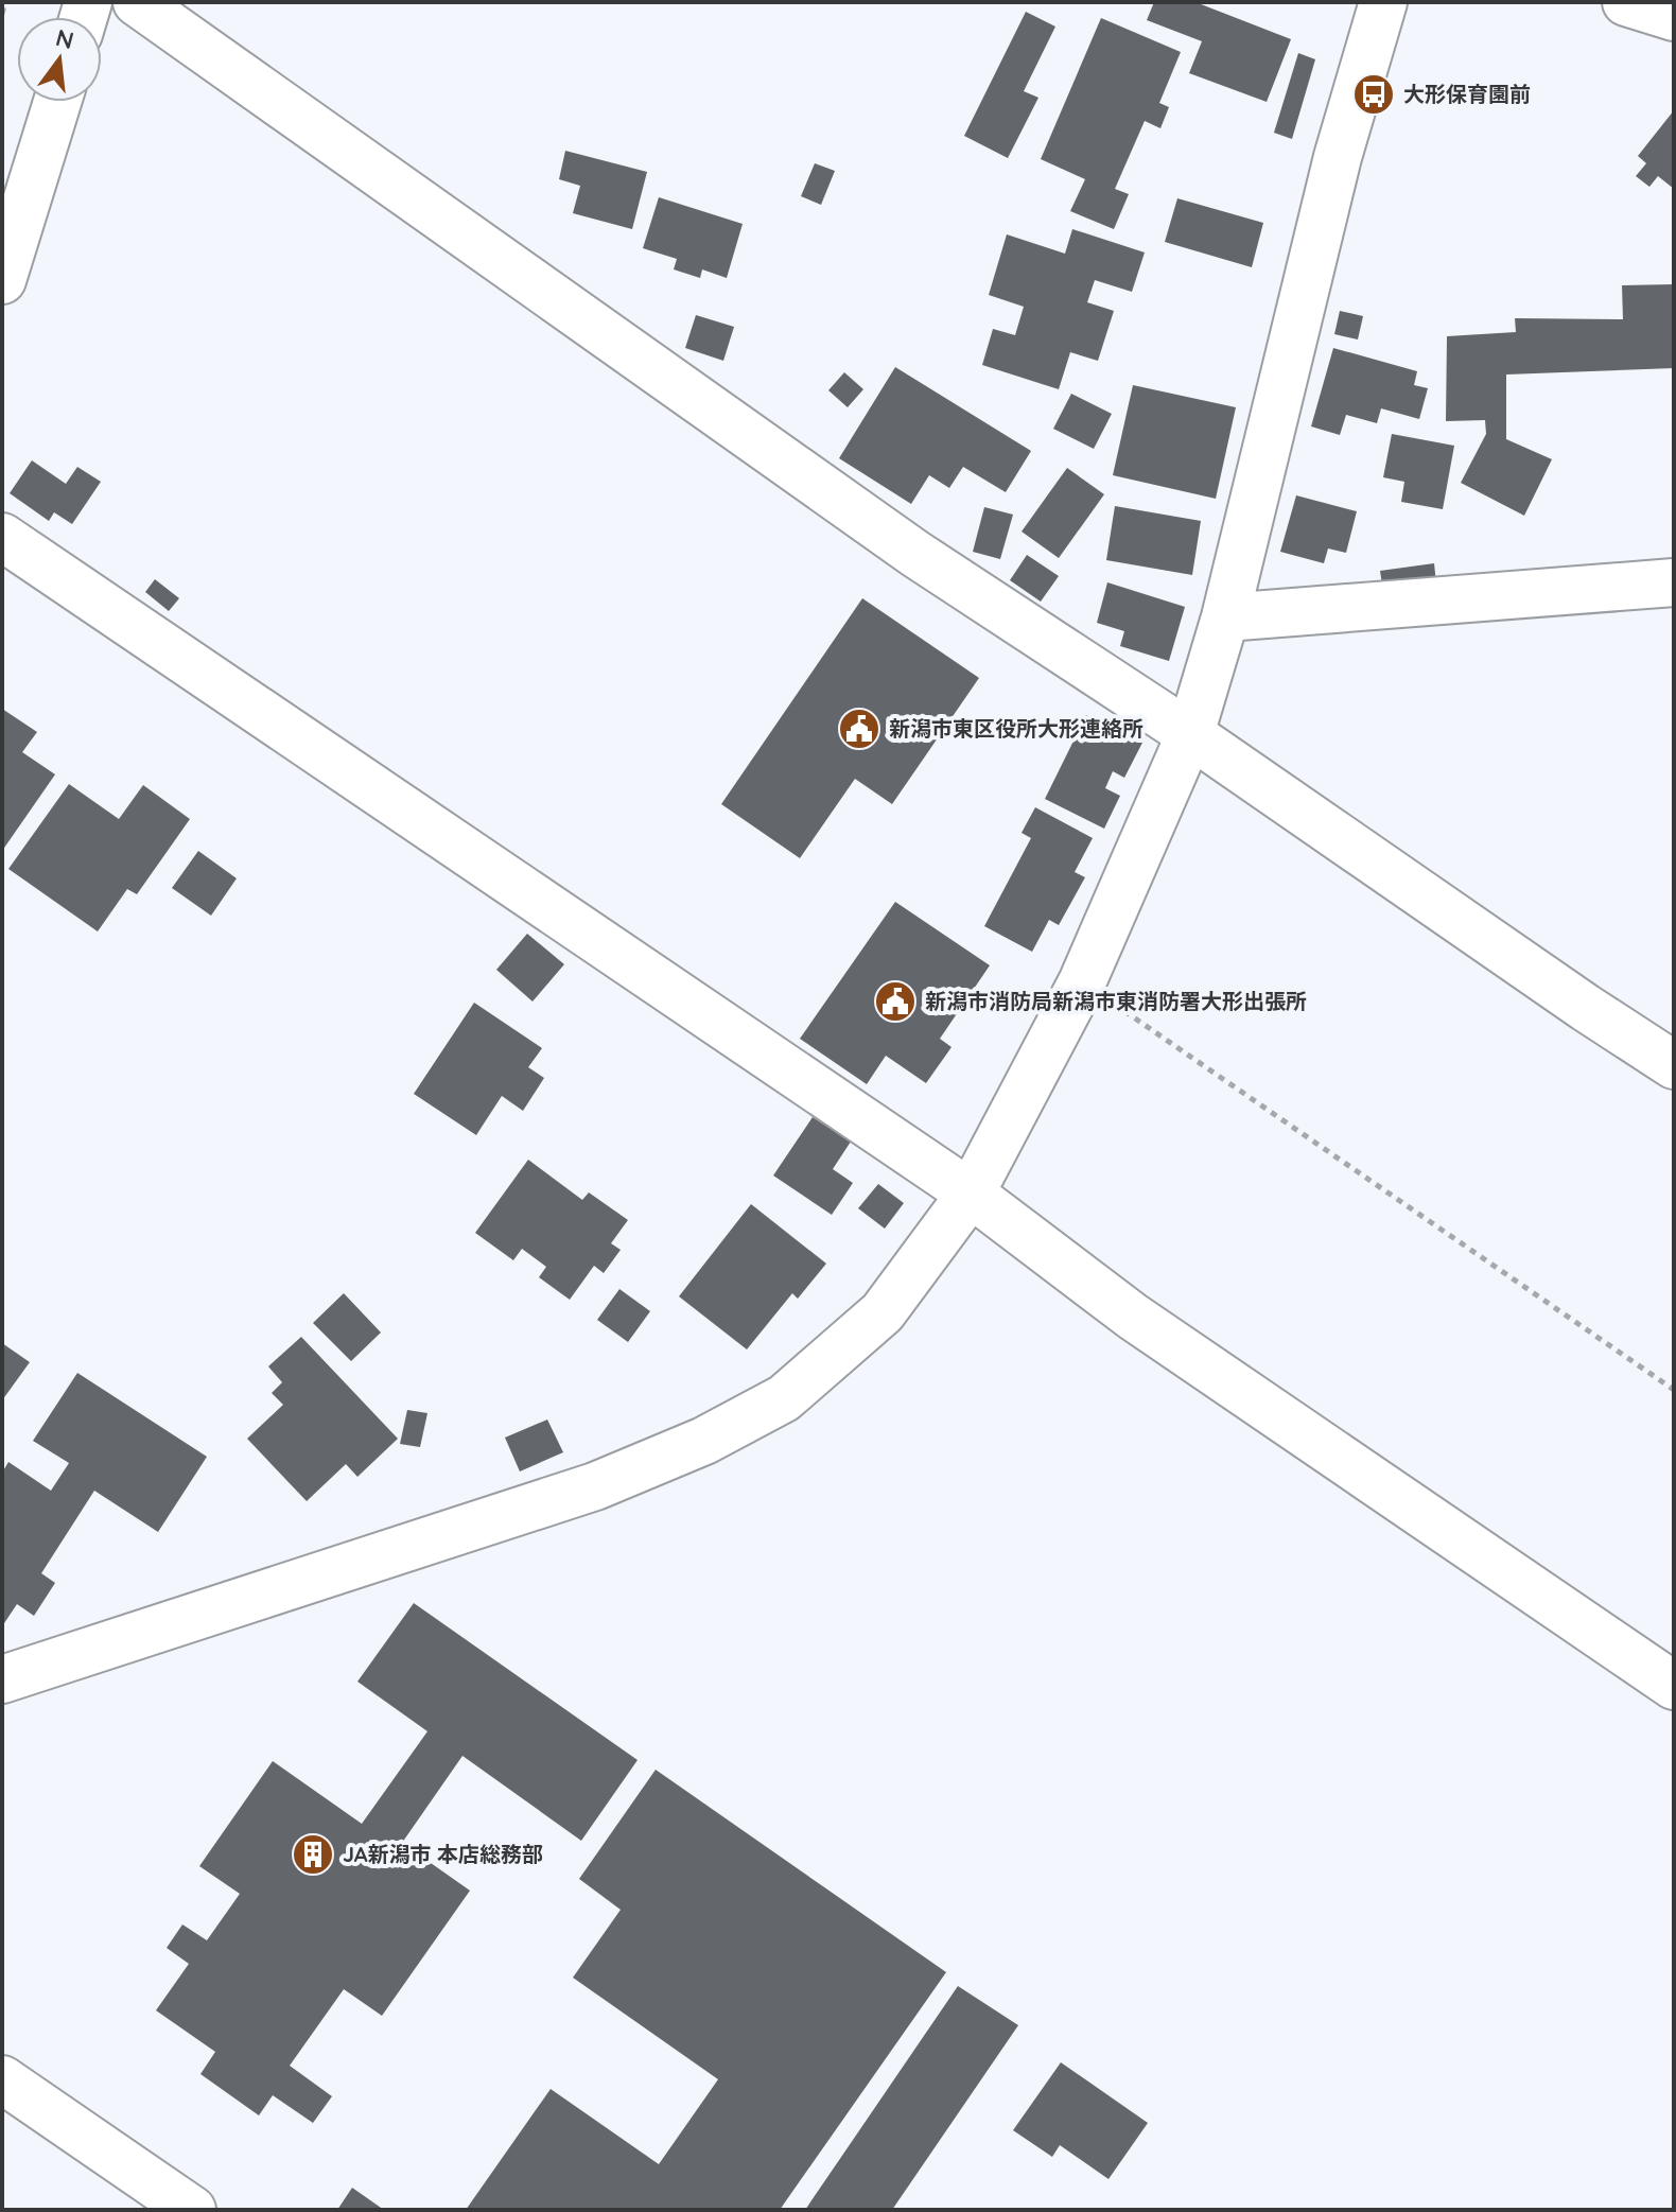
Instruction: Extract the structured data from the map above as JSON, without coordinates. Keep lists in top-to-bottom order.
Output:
{
  "places": {
    "bus stop": ["大形保育園前"],
    "public building": ["新潟市東区役所大形連絡所", "新潟市消防局新潟市東消防署大形出張所"],
    "building": ["JA新潟市 本店総務部"]
  },
  "north": "top"
}
